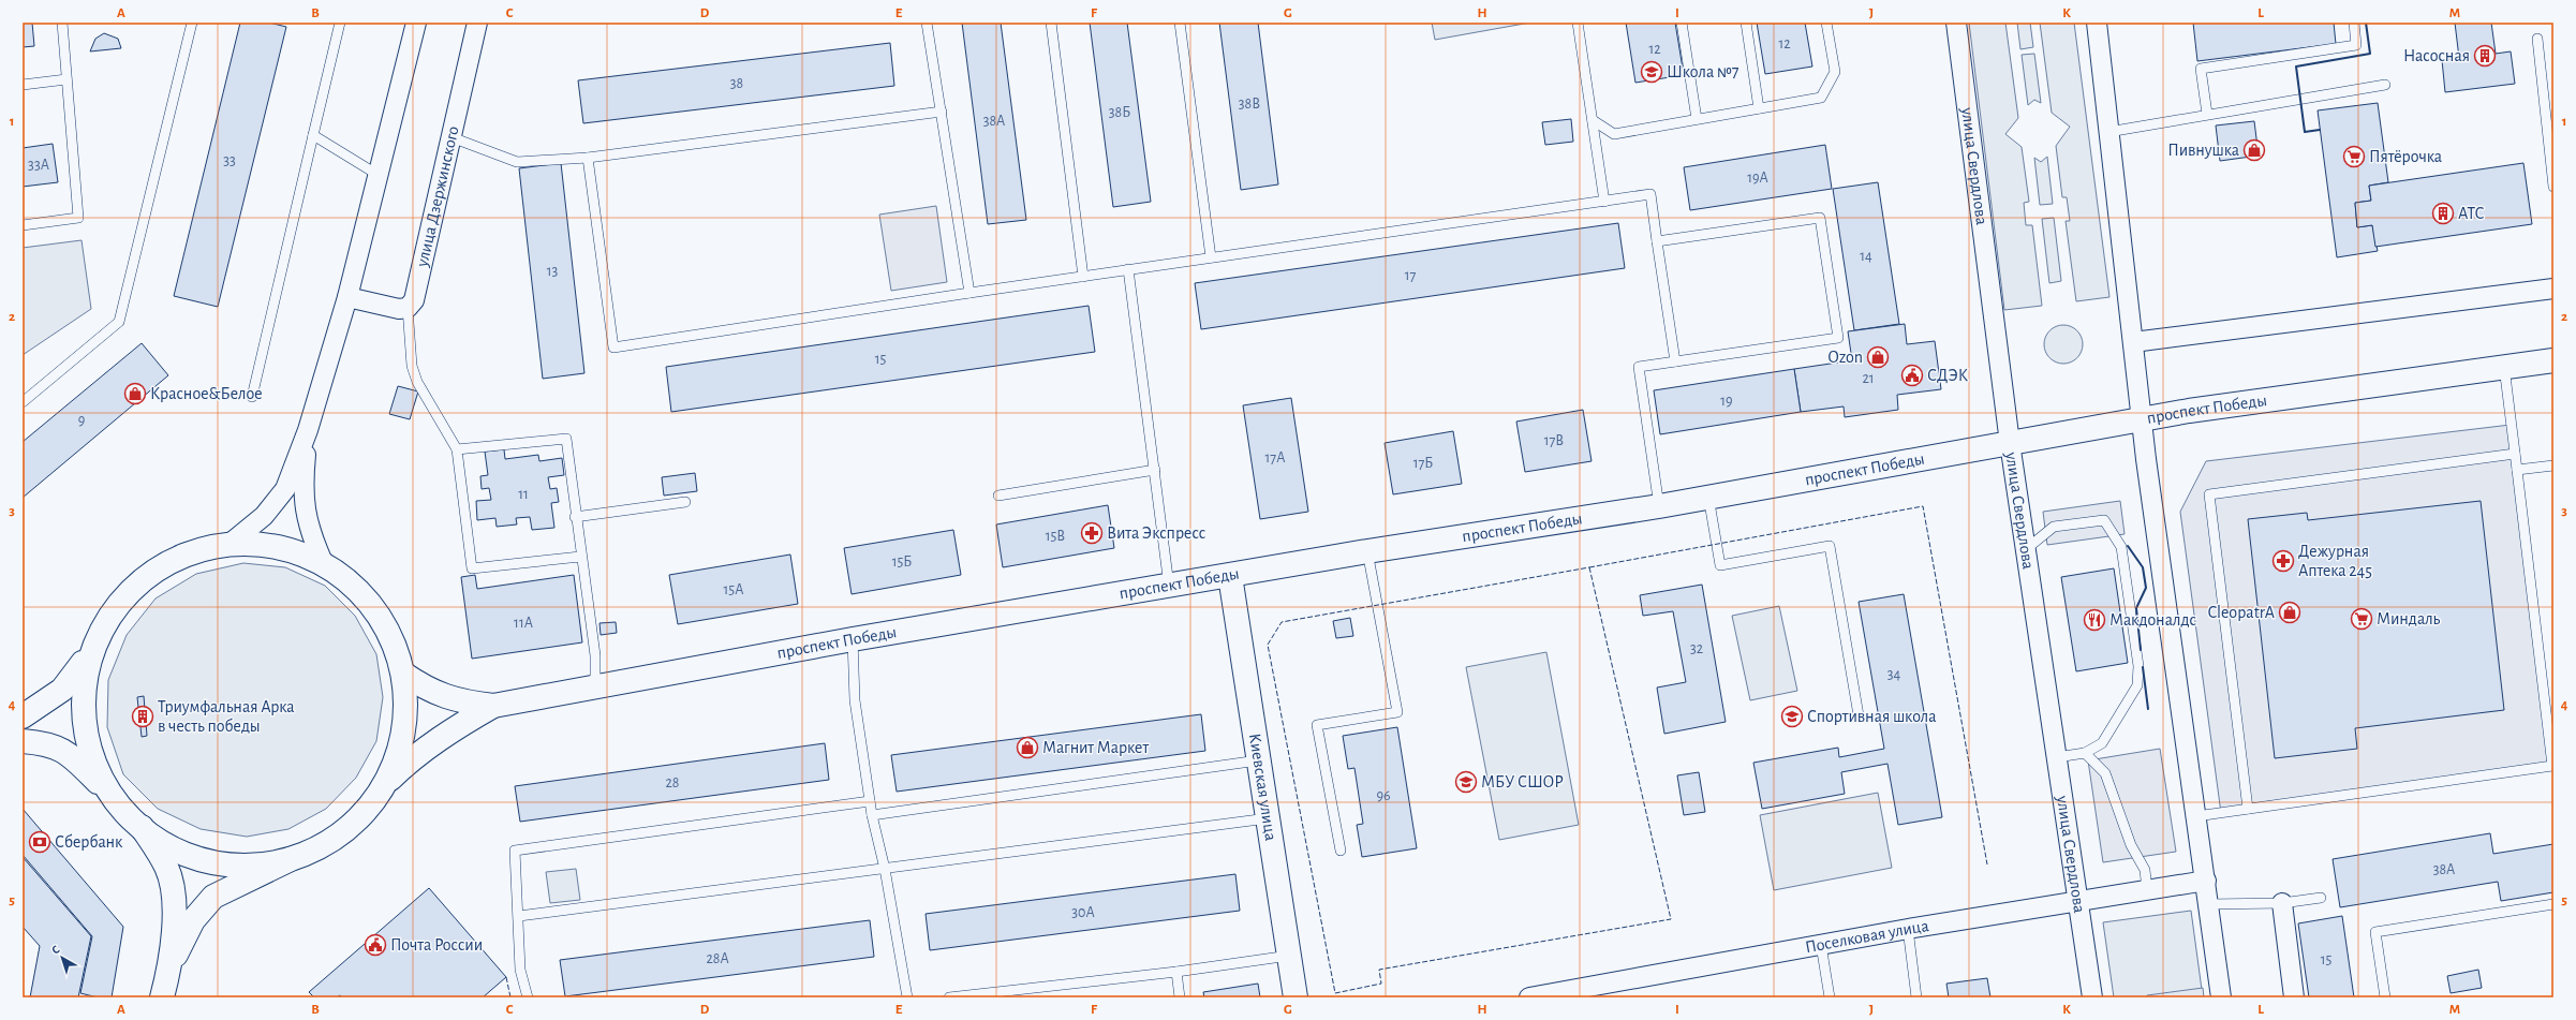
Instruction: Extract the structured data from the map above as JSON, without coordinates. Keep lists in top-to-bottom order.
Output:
{
  "streets": {
    "main road": ["проспект Победы", "Киевская улица"],
    "street": ["улица Свердлова", "улица Дзержинского", "Поселковая улица"]
  },
  "crossings": [
    ["улица Свердлова", "проспект Победы"],
    ["улица Свердлова", "Поселковая улица"],
    ["проспект Победы", "Киевская улица"]
  ],
  "places": {
    "building": ["Насосная", "АТС", "Триумфальная Арка в честь победы"],
    "school or university": ["Школа №7", "Спортивная школа", "МБУ СШОР"],
    "shop": [
      "Пивнушка",
      "Ozon",
      "Красное&Белое",
      "CleopatrA",
      "Магнит Маркет"
    ],
    "supermarket": ["Пятёрочка", "Миндаль"],
    "public building": ["СДЭК", "Почта России"],
    "pharmacy": ["Вита Экспресс", "Дежурная Аптека 245"],
    "restaurant": ["Макдоналдс"],
    "bank": ["Сбербанк"]
  },
  "house_numbers": [
    "12",
    "12",
    "38",
    "38В",
    "38Б",
    "38А",
    "33",
    "33А",
    "19А",
    "14",
    "13",
    "17",
    "15",
    "21",
    "19",
    "9",
    "17В",
    "17А",
    "17Б",
    "11",
    "15В",
    "15Б",
    "15А",
    "11А",
    "32",
    "34",
    "28",
    "96",
    "38А",
    "30А",
    "28А",
    "15"
  ],
  "north": "top left",
  "grid": {
    "columns": [
      "A",
      "B",
      "C",
      "D",
      "E",
      "F",
      "G",
      "H",
      "I",
      "J",
      "K",
      "L",
      "M"
    ],
    "rows": [
      "1",
      "2",
      "3",
      "4",
      "5"
    ]
  }
}
